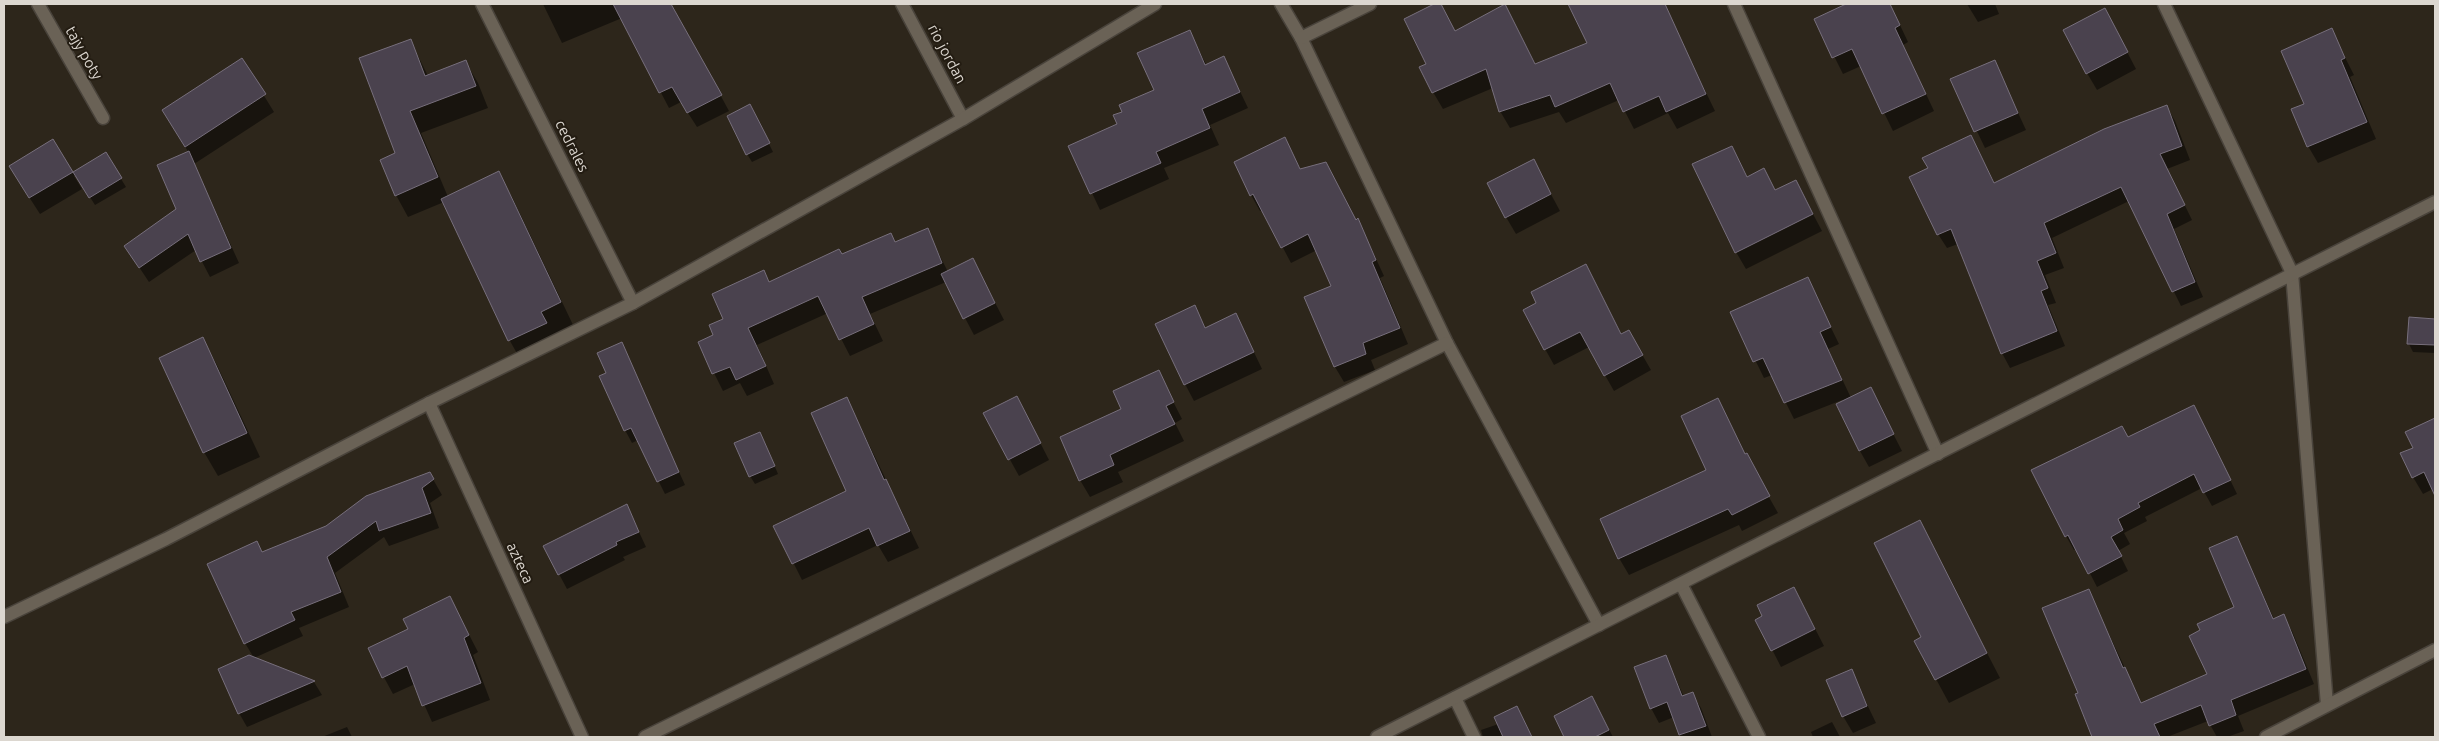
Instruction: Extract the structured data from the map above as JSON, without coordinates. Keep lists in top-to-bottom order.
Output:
{
  "streets": {
    "street": [
      "tajy poty",
      "rio jordan",
      "cedrales",
      "azteca"
    ]
  }
}
